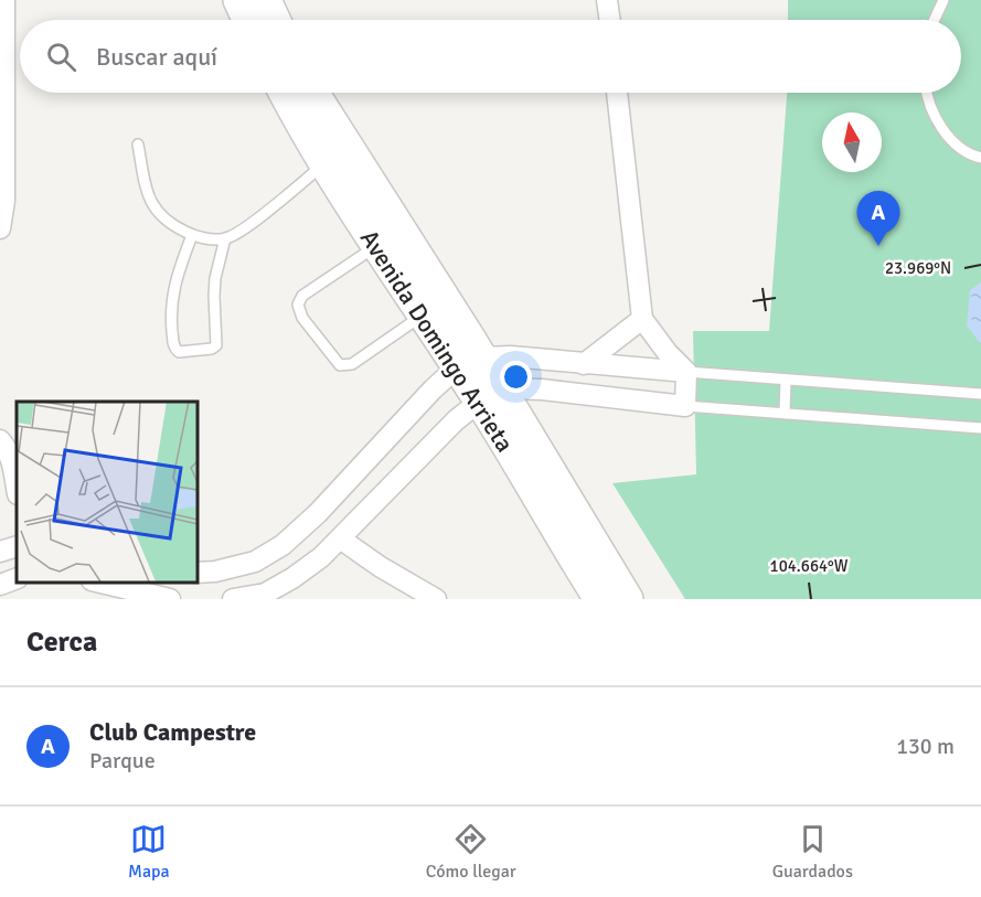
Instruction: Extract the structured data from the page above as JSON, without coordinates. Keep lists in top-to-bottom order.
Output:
{
  "streets": {
    "main road": ["Avenida Domingo Arrieta"]
  },
  "north": "top",
  "page": {
    "search": "Buscar aquí",
    "pins": "A",
    "heading": "Cerca",
    "list": [
      {
        "mark": "A",
        "name": "Club Campestre",
        "note": "Parque",
        "value": "130 m"
      }
    ],
    "nav": ["Mapa", "Cómo llegar", "Guardados"]
  },
  "coordinates": ["23.969°N", "104.664°W"]
}
